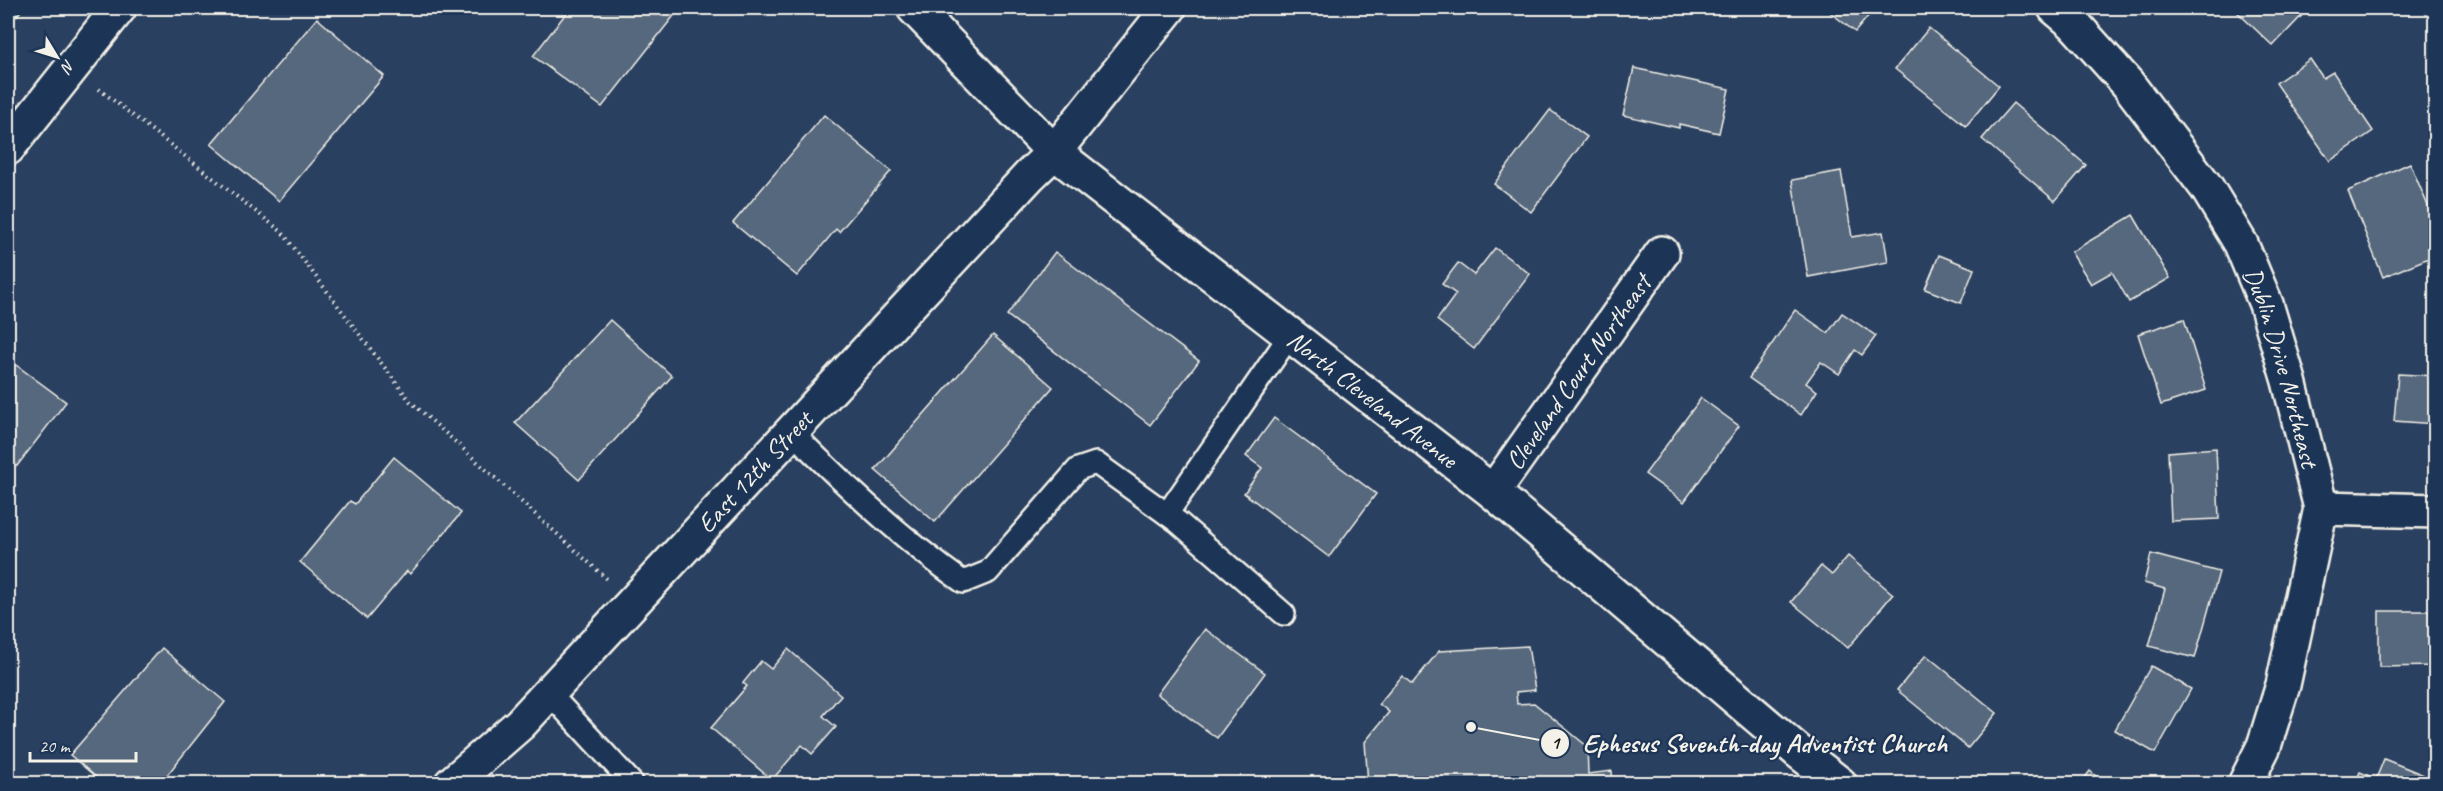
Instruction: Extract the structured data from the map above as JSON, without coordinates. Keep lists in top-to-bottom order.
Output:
{
  "streets": {
    "street": [
      "Dublin Drive Northeast",
      "Cleveland Court Northeast",
      "North Cleveland Avenue",
      "East 12th Street"
    ]
  },
  "crossings": [
    ["Cleveland Court Northeast", "North Cleveland Avenue"],
    ["North Cleveland Avenue", "East 12th Street"]
  ],
  "places": ["Ephesus Seventh-day Adventist Church"],
  "scale_bar": "20 m",
  "north": "bottom right"
}
